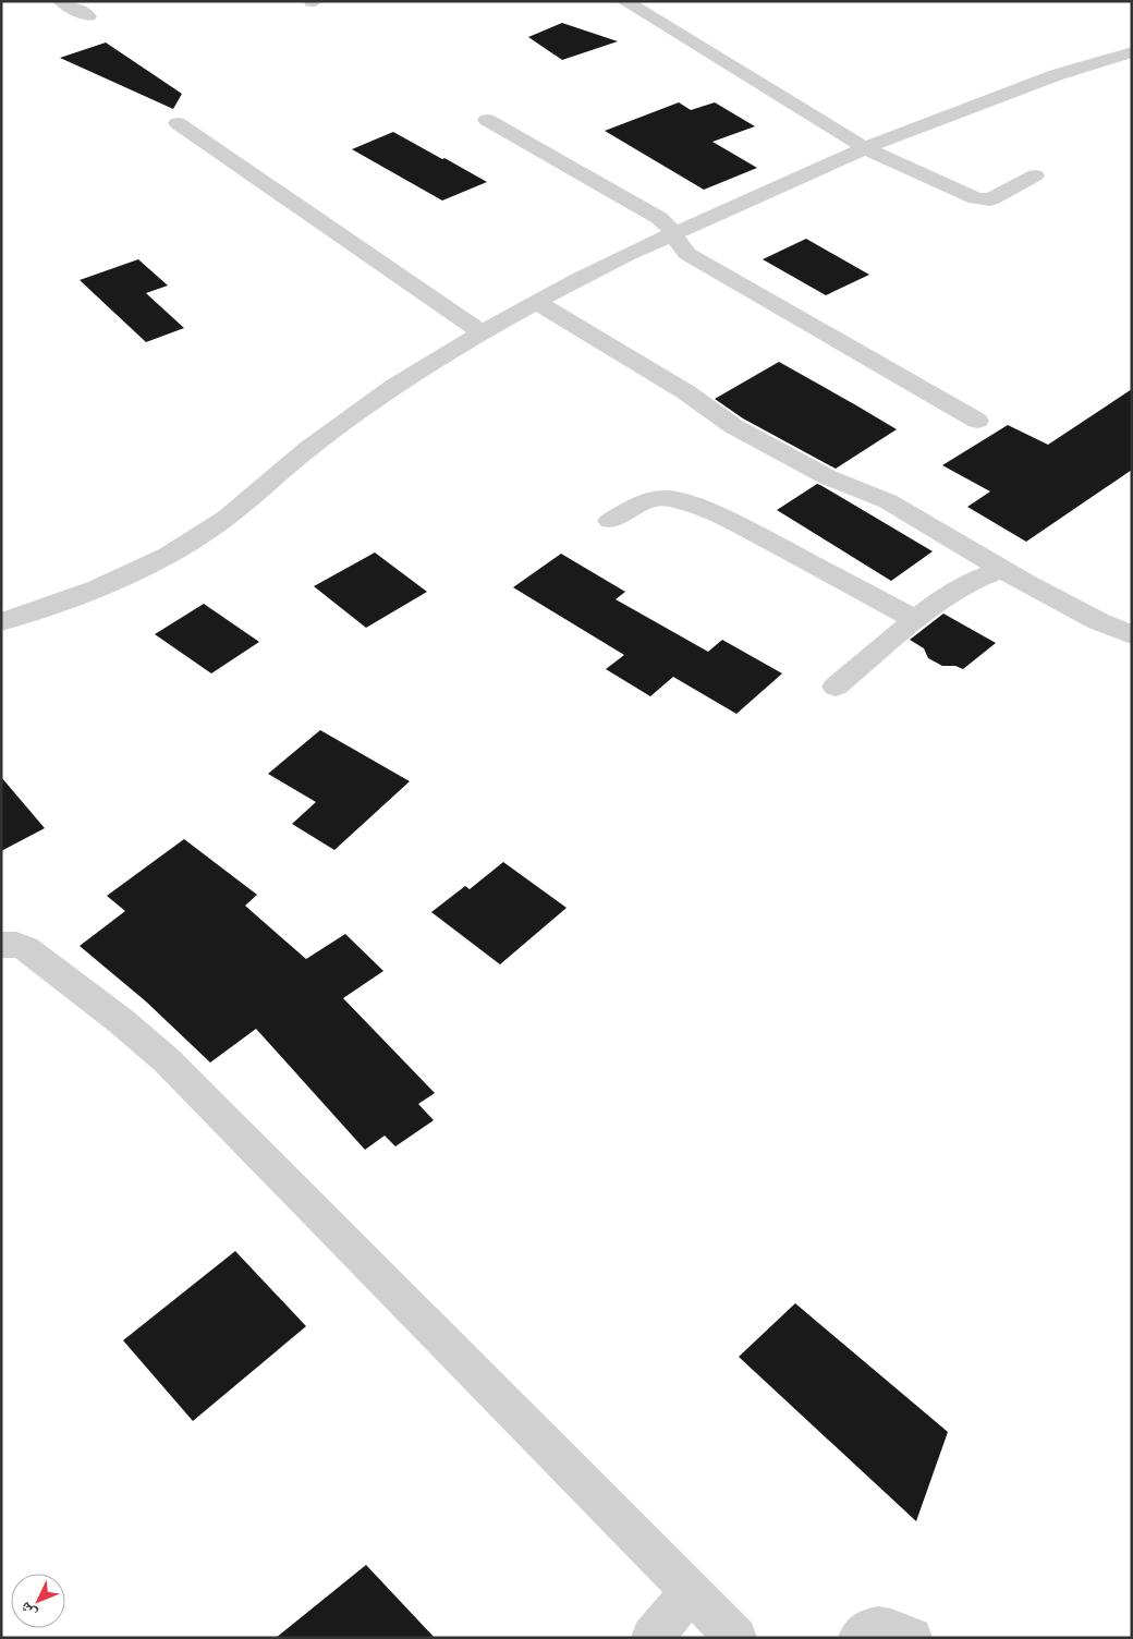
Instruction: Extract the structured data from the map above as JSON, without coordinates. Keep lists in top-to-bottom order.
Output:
{
  "north": "bottom left"
}
